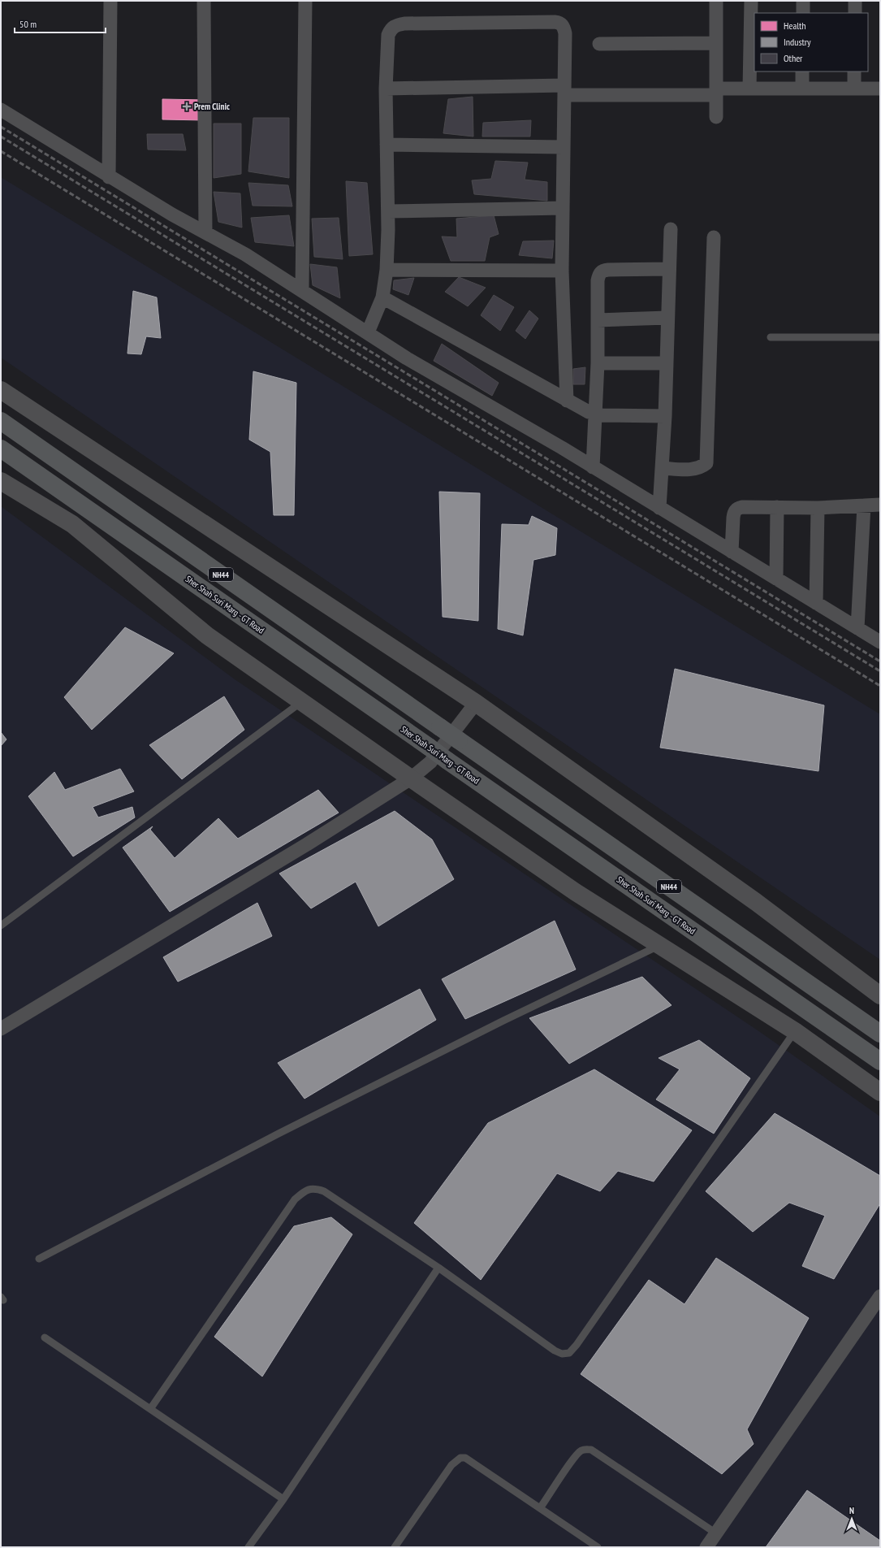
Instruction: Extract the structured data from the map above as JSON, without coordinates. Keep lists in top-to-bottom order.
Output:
{
  "streets": {
    "highway": ["NH44", "Sher Shah Suri Marg - GT Road"]
  },
  "places": {
    "health": ["Prem Clinic"]
  },
  "legend": ["Health", "Industry", "Other"],
  "scale_bar": "50 m",
  "north": "top"
}
